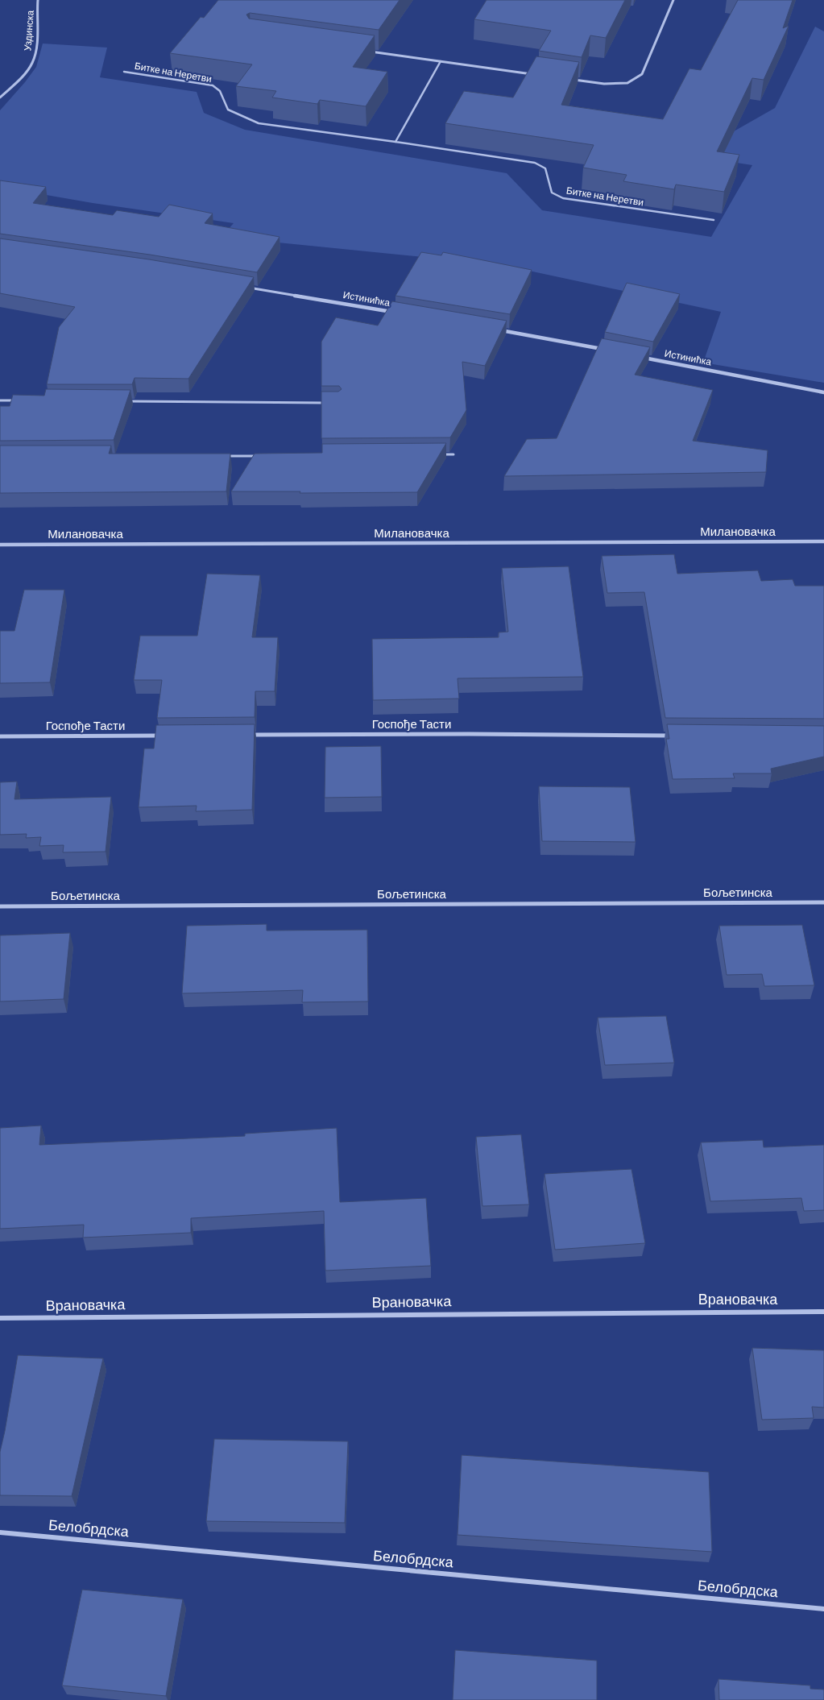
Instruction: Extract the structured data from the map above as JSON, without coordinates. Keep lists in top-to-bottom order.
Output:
{
  "streets": {
    "street": [
      "Уздинска",
      "Истинићка",
      "Милановачка",
      "Госпође Тасти",
      "Бољетинска",
      "Врановачка",
      "Белобрдска"
    ],
    "lane": ["Битке на Неретви"]
  }
}
